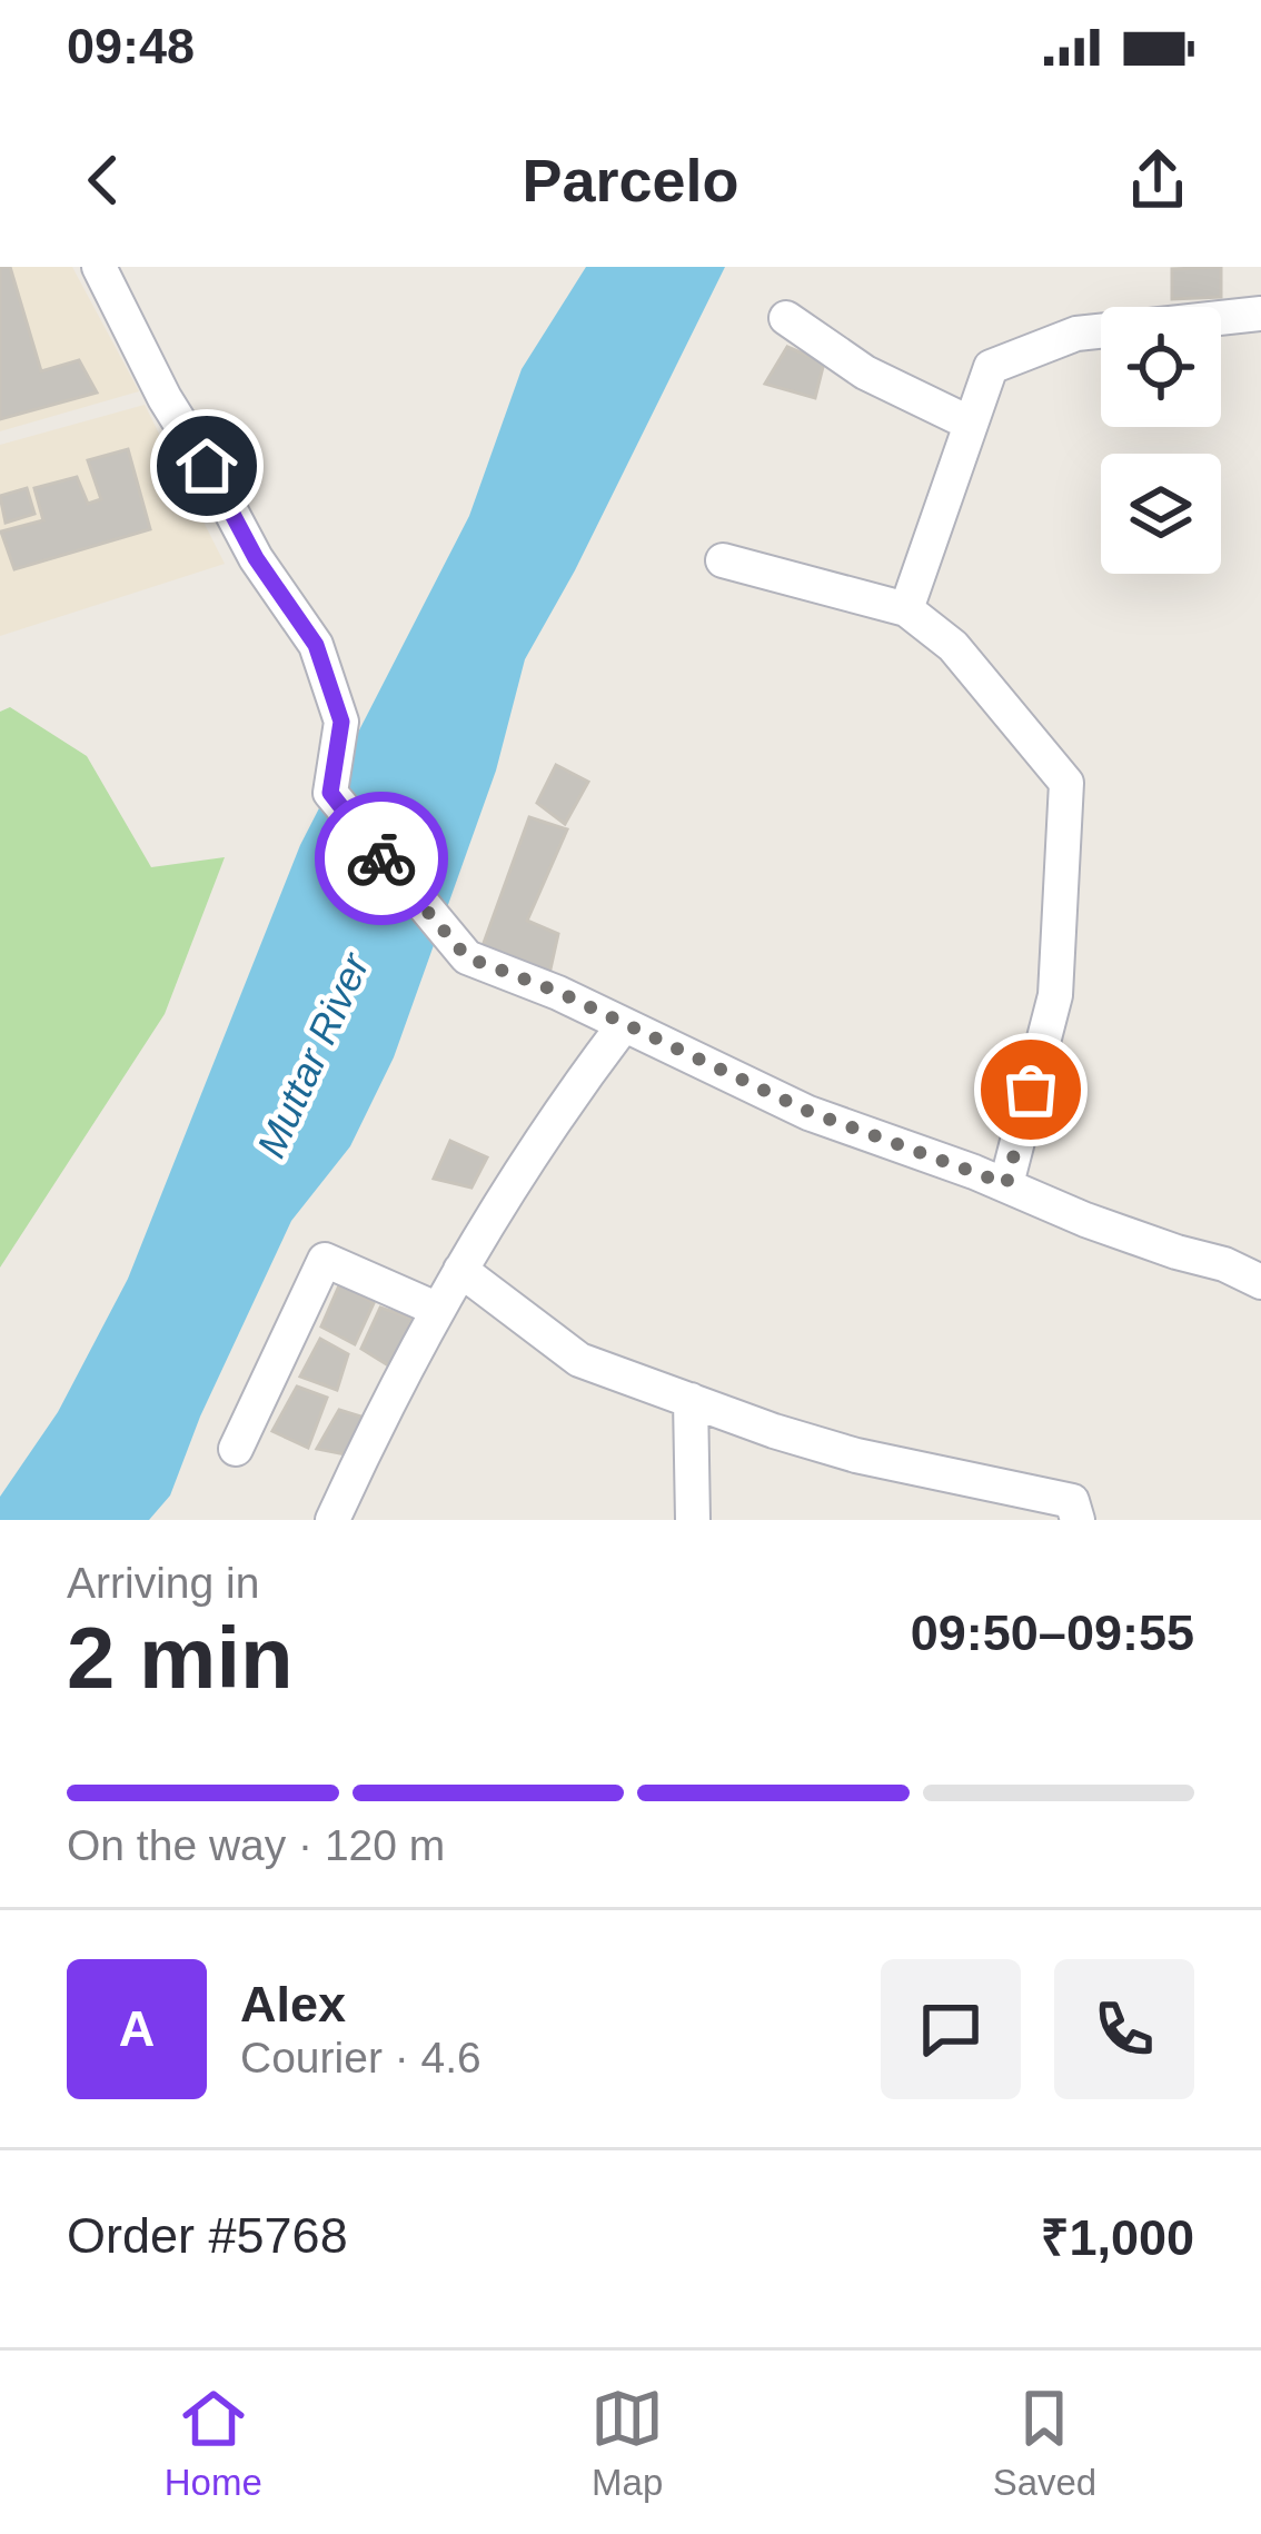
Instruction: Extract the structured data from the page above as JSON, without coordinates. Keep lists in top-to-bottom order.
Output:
{
  "water": ["Muttar River"],
  "page": {
    "status": "09:48",
    "header": "Parcelo",
    "heading": ["2 min", "Arriving in", "09:50–09:55"],
    "panel": [
      "Alex",
      "Courier · 4.6",
      "Order #5768",
      "₹1,000"
    ],
    "bar": "On the way · 120 m",
    "round": "A",
    "tabs": ["Home", "Map", "Saved"]
  }
}
